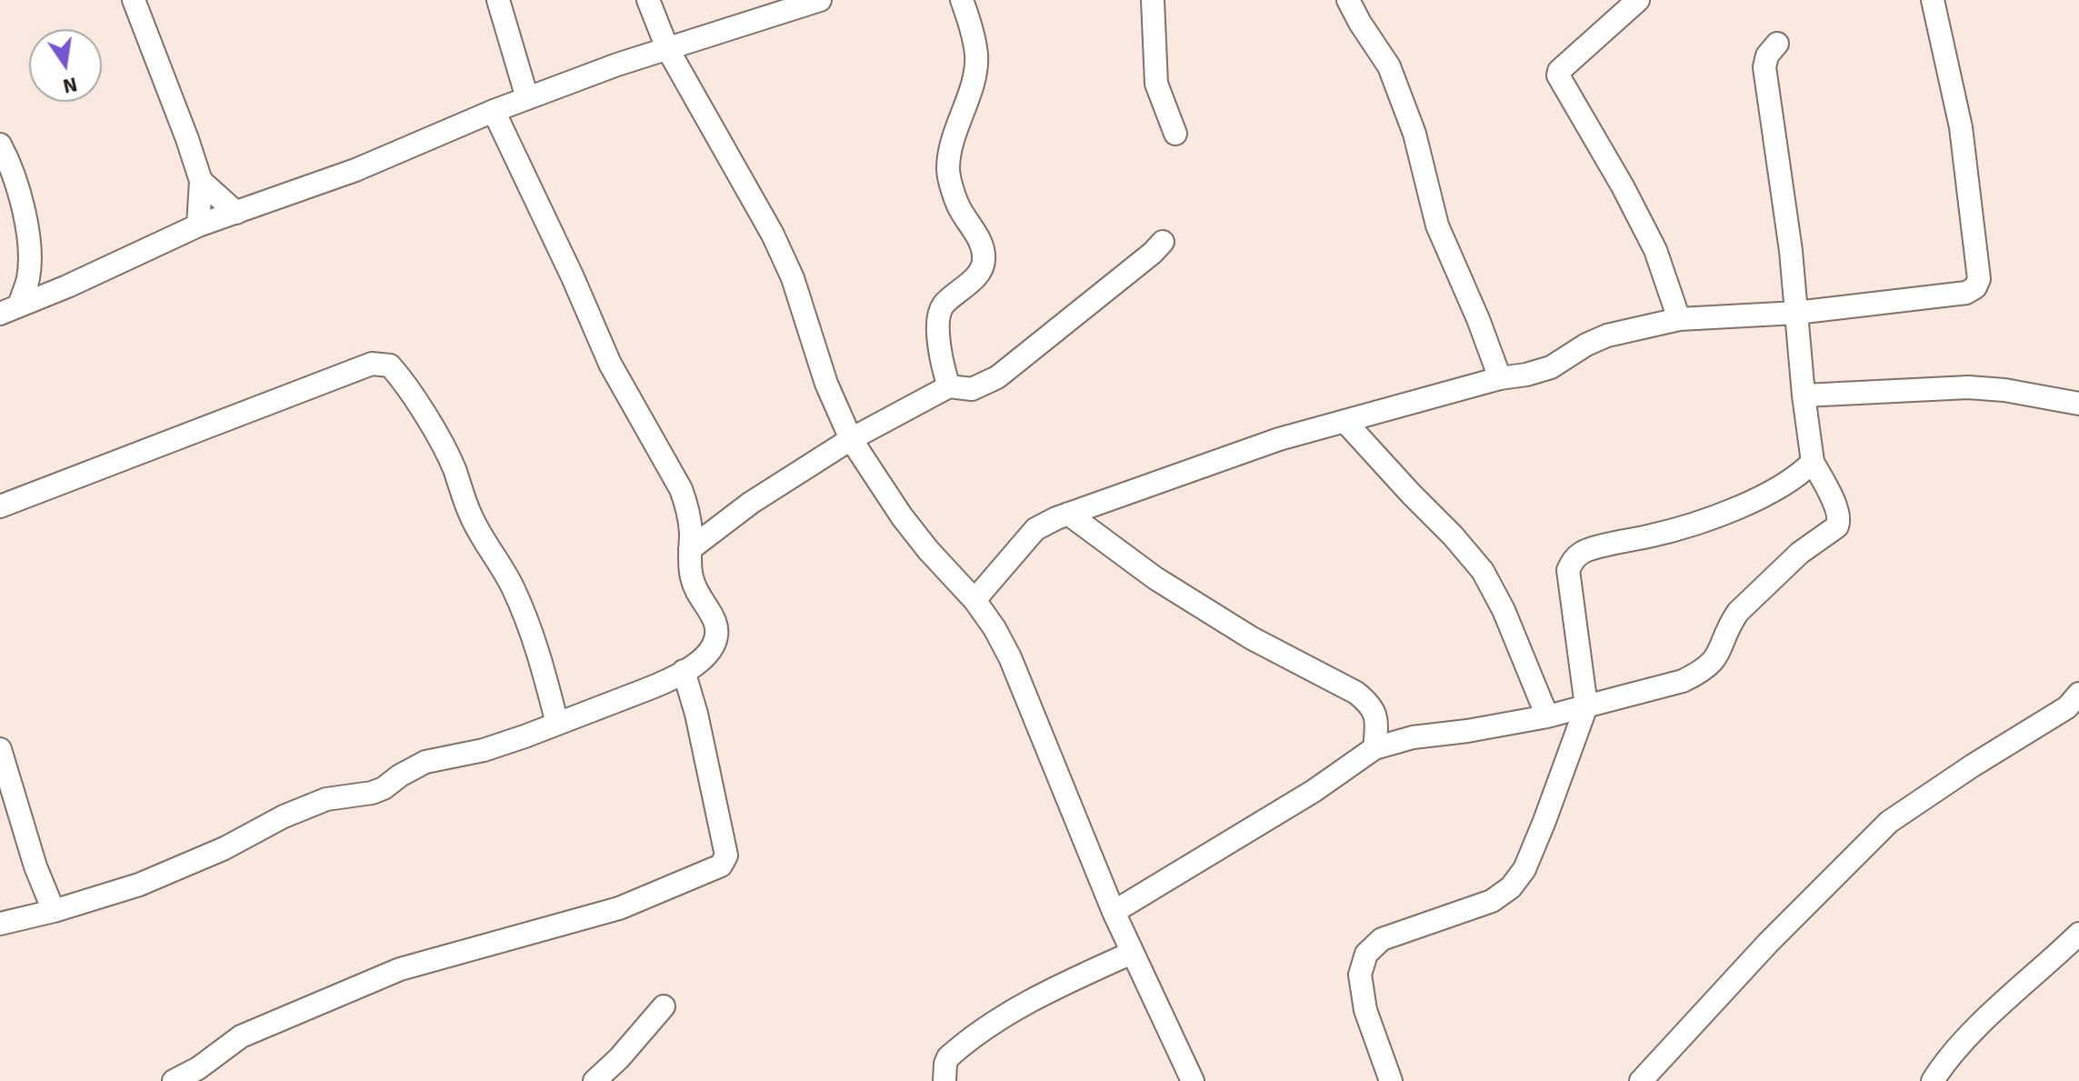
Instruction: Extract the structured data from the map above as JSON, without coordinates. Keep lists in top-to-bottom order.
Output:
{
  "north": "bottom"
}
